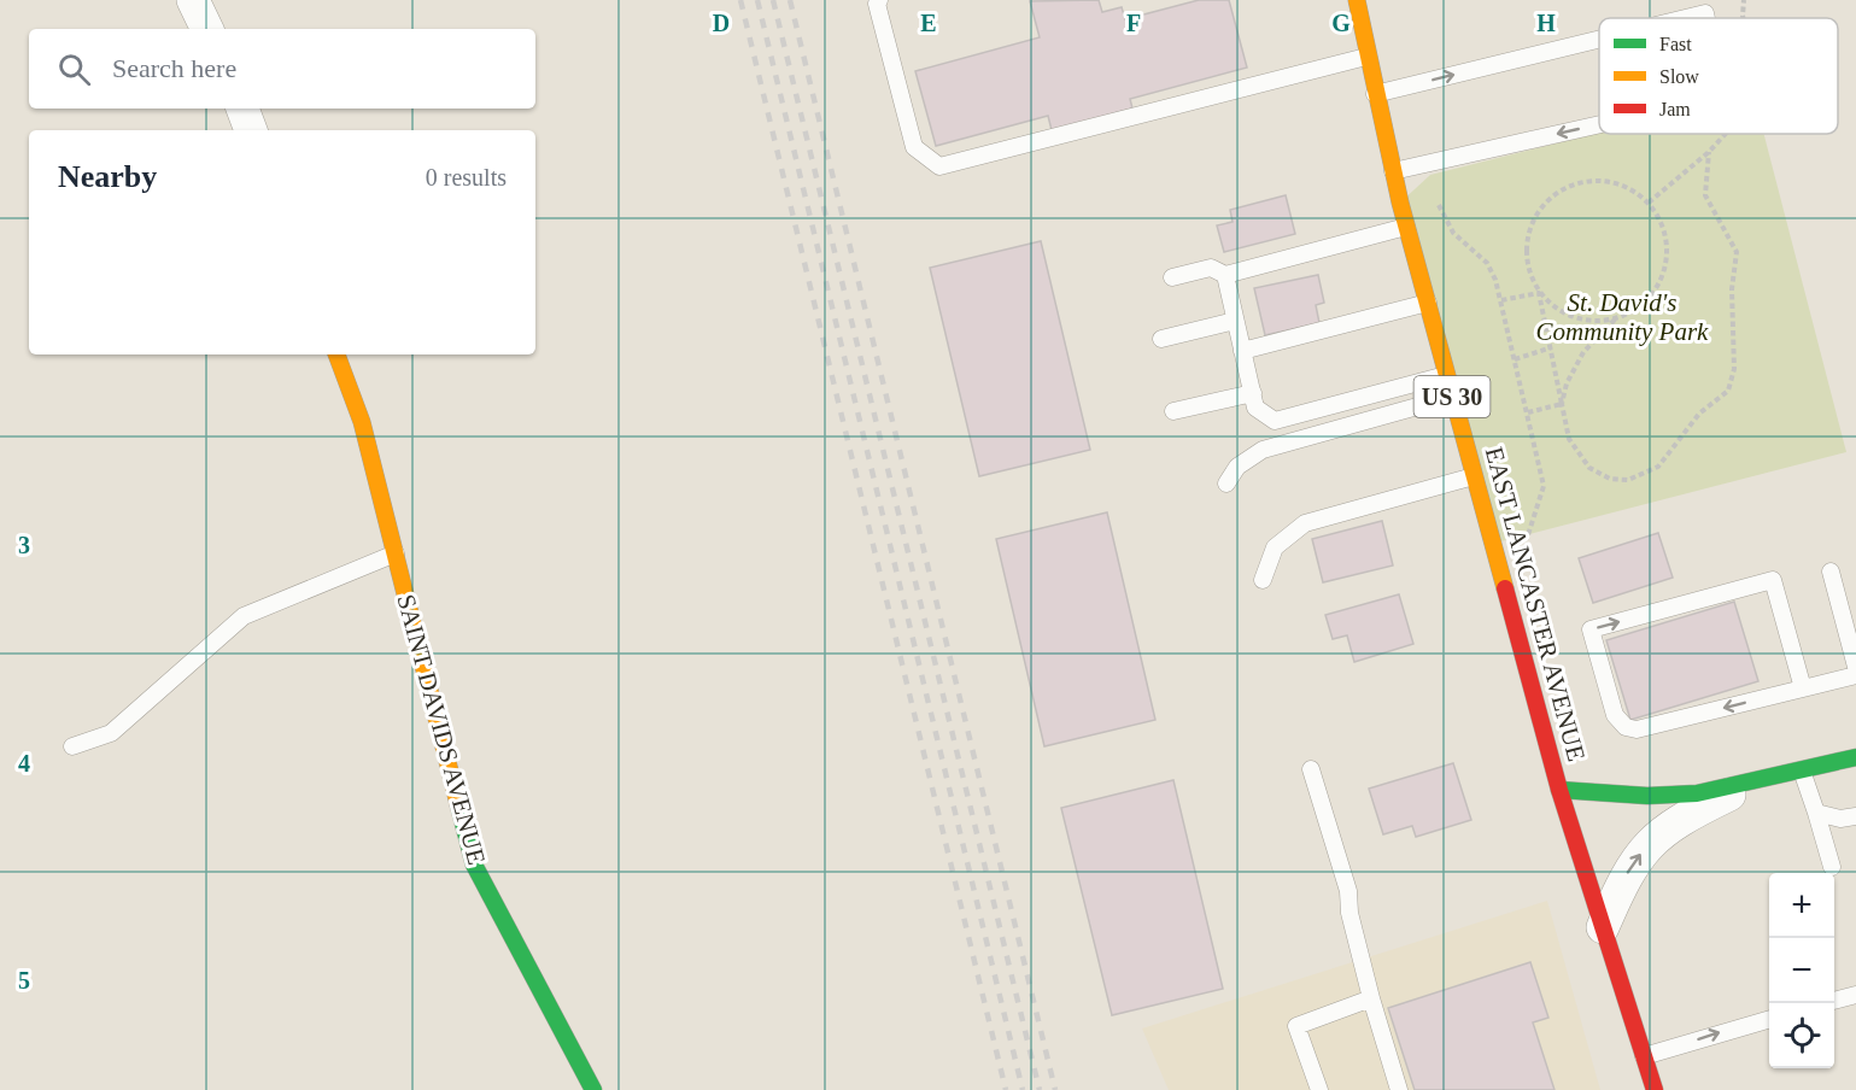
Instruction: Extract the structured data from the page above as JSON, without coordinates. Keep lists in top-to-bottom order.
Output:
{
  "streets": {
    "main road": ["US 30", "EAST LANCASTER AVENUE", "SAINT DAVIDS AVENUE"]
  },
  "parks": ["St. David's Community Park"],
  "legend": ["Fast", "Slow", "Jam"],
  "page": {
    "search": "Search here",
    "heading": ["Nearby", "0 results"],
    "map_buttons": ["+", "−"]
  },
  "grid": {
    "columns": [
      "D",
      "E",
      "F",
      "G",
      "H"
    ],
    "rows": ["3", "4", "5"]
  }
}
